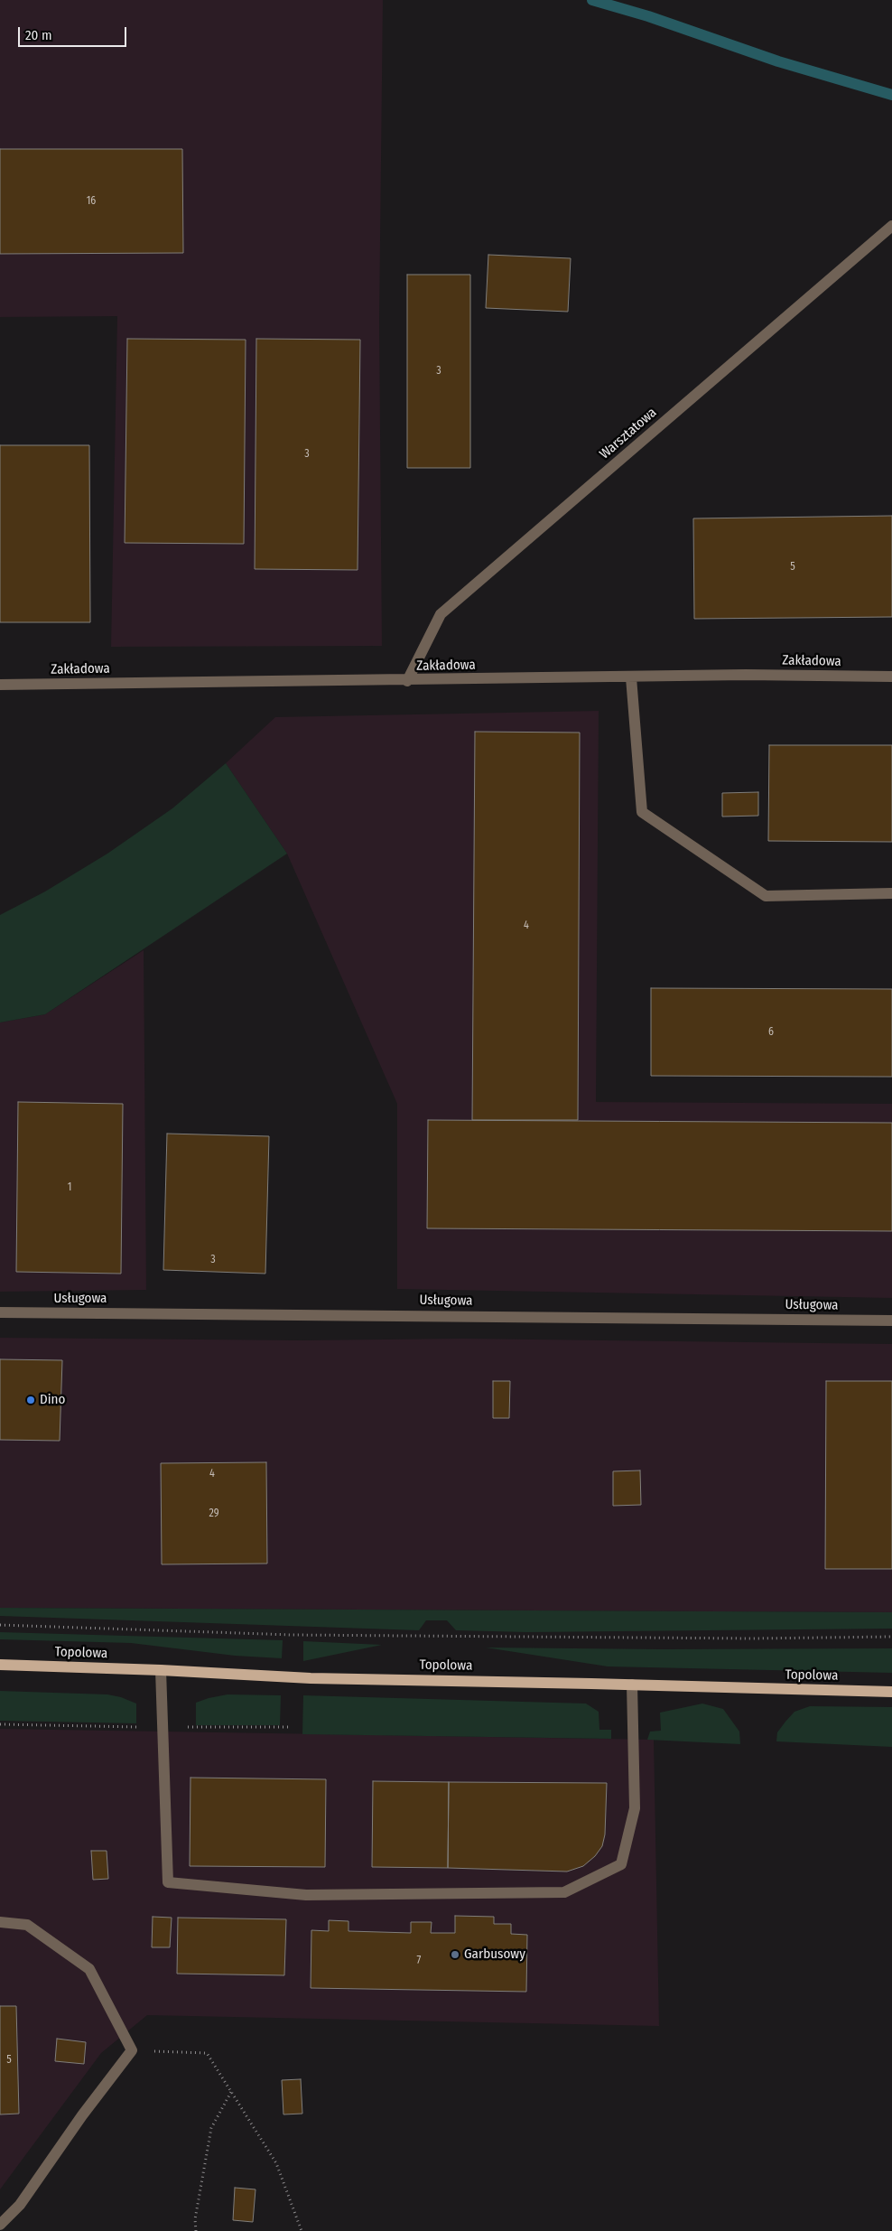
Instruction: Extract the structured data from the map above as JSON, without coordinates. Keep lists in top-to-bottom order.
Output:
{
  "streets": {
    "main road": ["Topolowa"],
    "street": ["Warsztatowa", "Zakładowa", "Usługowa"]
  },
  "crossings": [
    ["Warsztatowa", "Zakładowa"]
  ],
  "places": ["Dino", "Garbusowy"],
  "house_numbers": [
    "16",
    "3",
    "3",
    "5",
    "4",
    "6",
    "1",
    "3",
    "4",
    "29",
    "7",
    "5"
  ],
  "scale_bar": "20 m"
}
